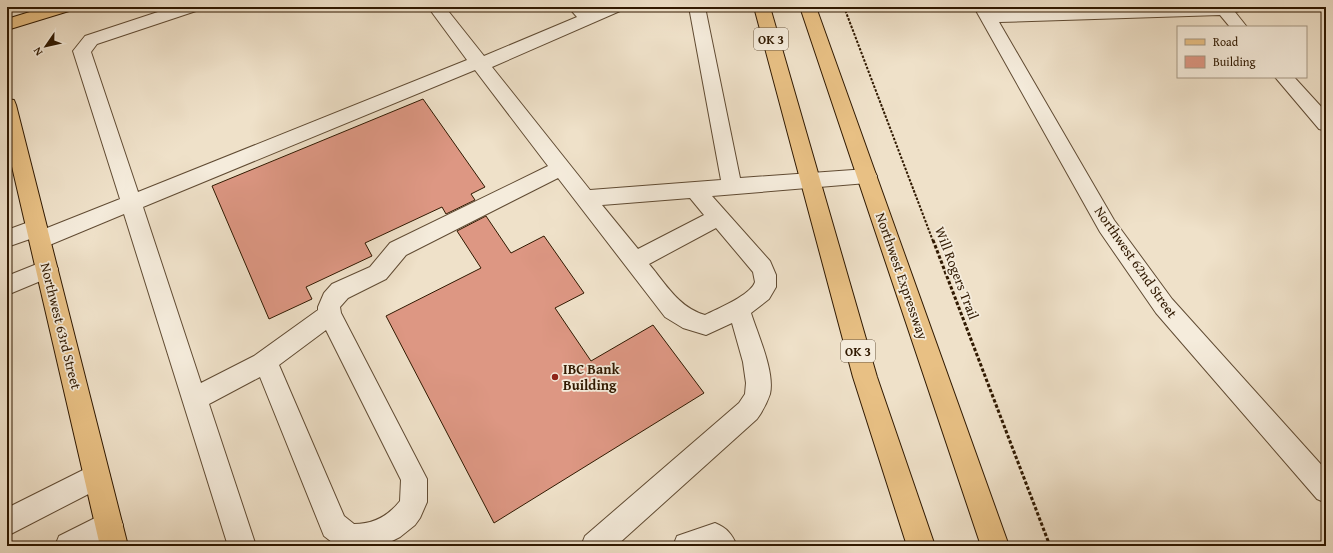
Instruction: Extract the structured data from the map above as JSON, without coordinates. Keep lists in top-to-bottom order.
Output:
{
  "streets": {
    "main road": ["OK 3", "Northwest Expressway", "Northwest 63rd Street"],
    "street": ["Northwest 62nd Street"],
    "path": ["Will Rogers Trail"]
  },
  "places": ["IBC Bank Building"],
  "legend": ["Road", "Building"],
  "north": "bottom left"
}
